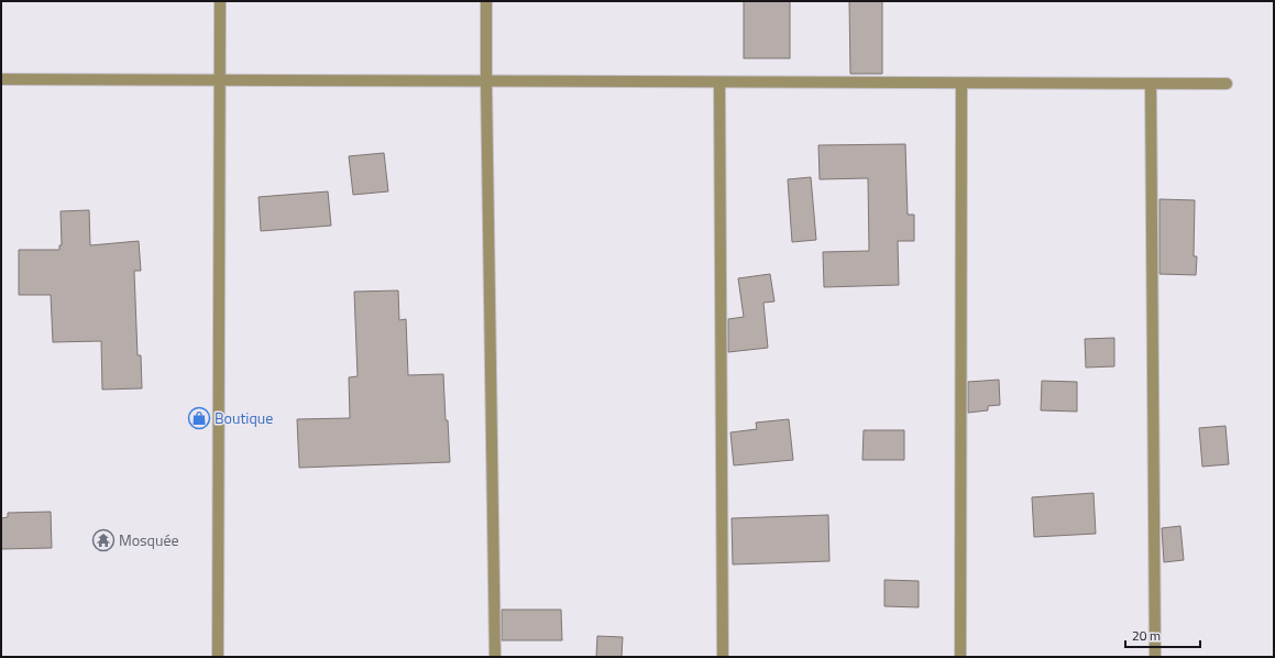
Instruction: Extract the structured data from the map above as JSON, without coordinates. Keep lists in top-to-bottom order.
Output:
{
  "places": {
    "shop": ["Boutique"],
    "temple": ["Mosquée"]
  },
  "scale_bar": "20 m"
}
